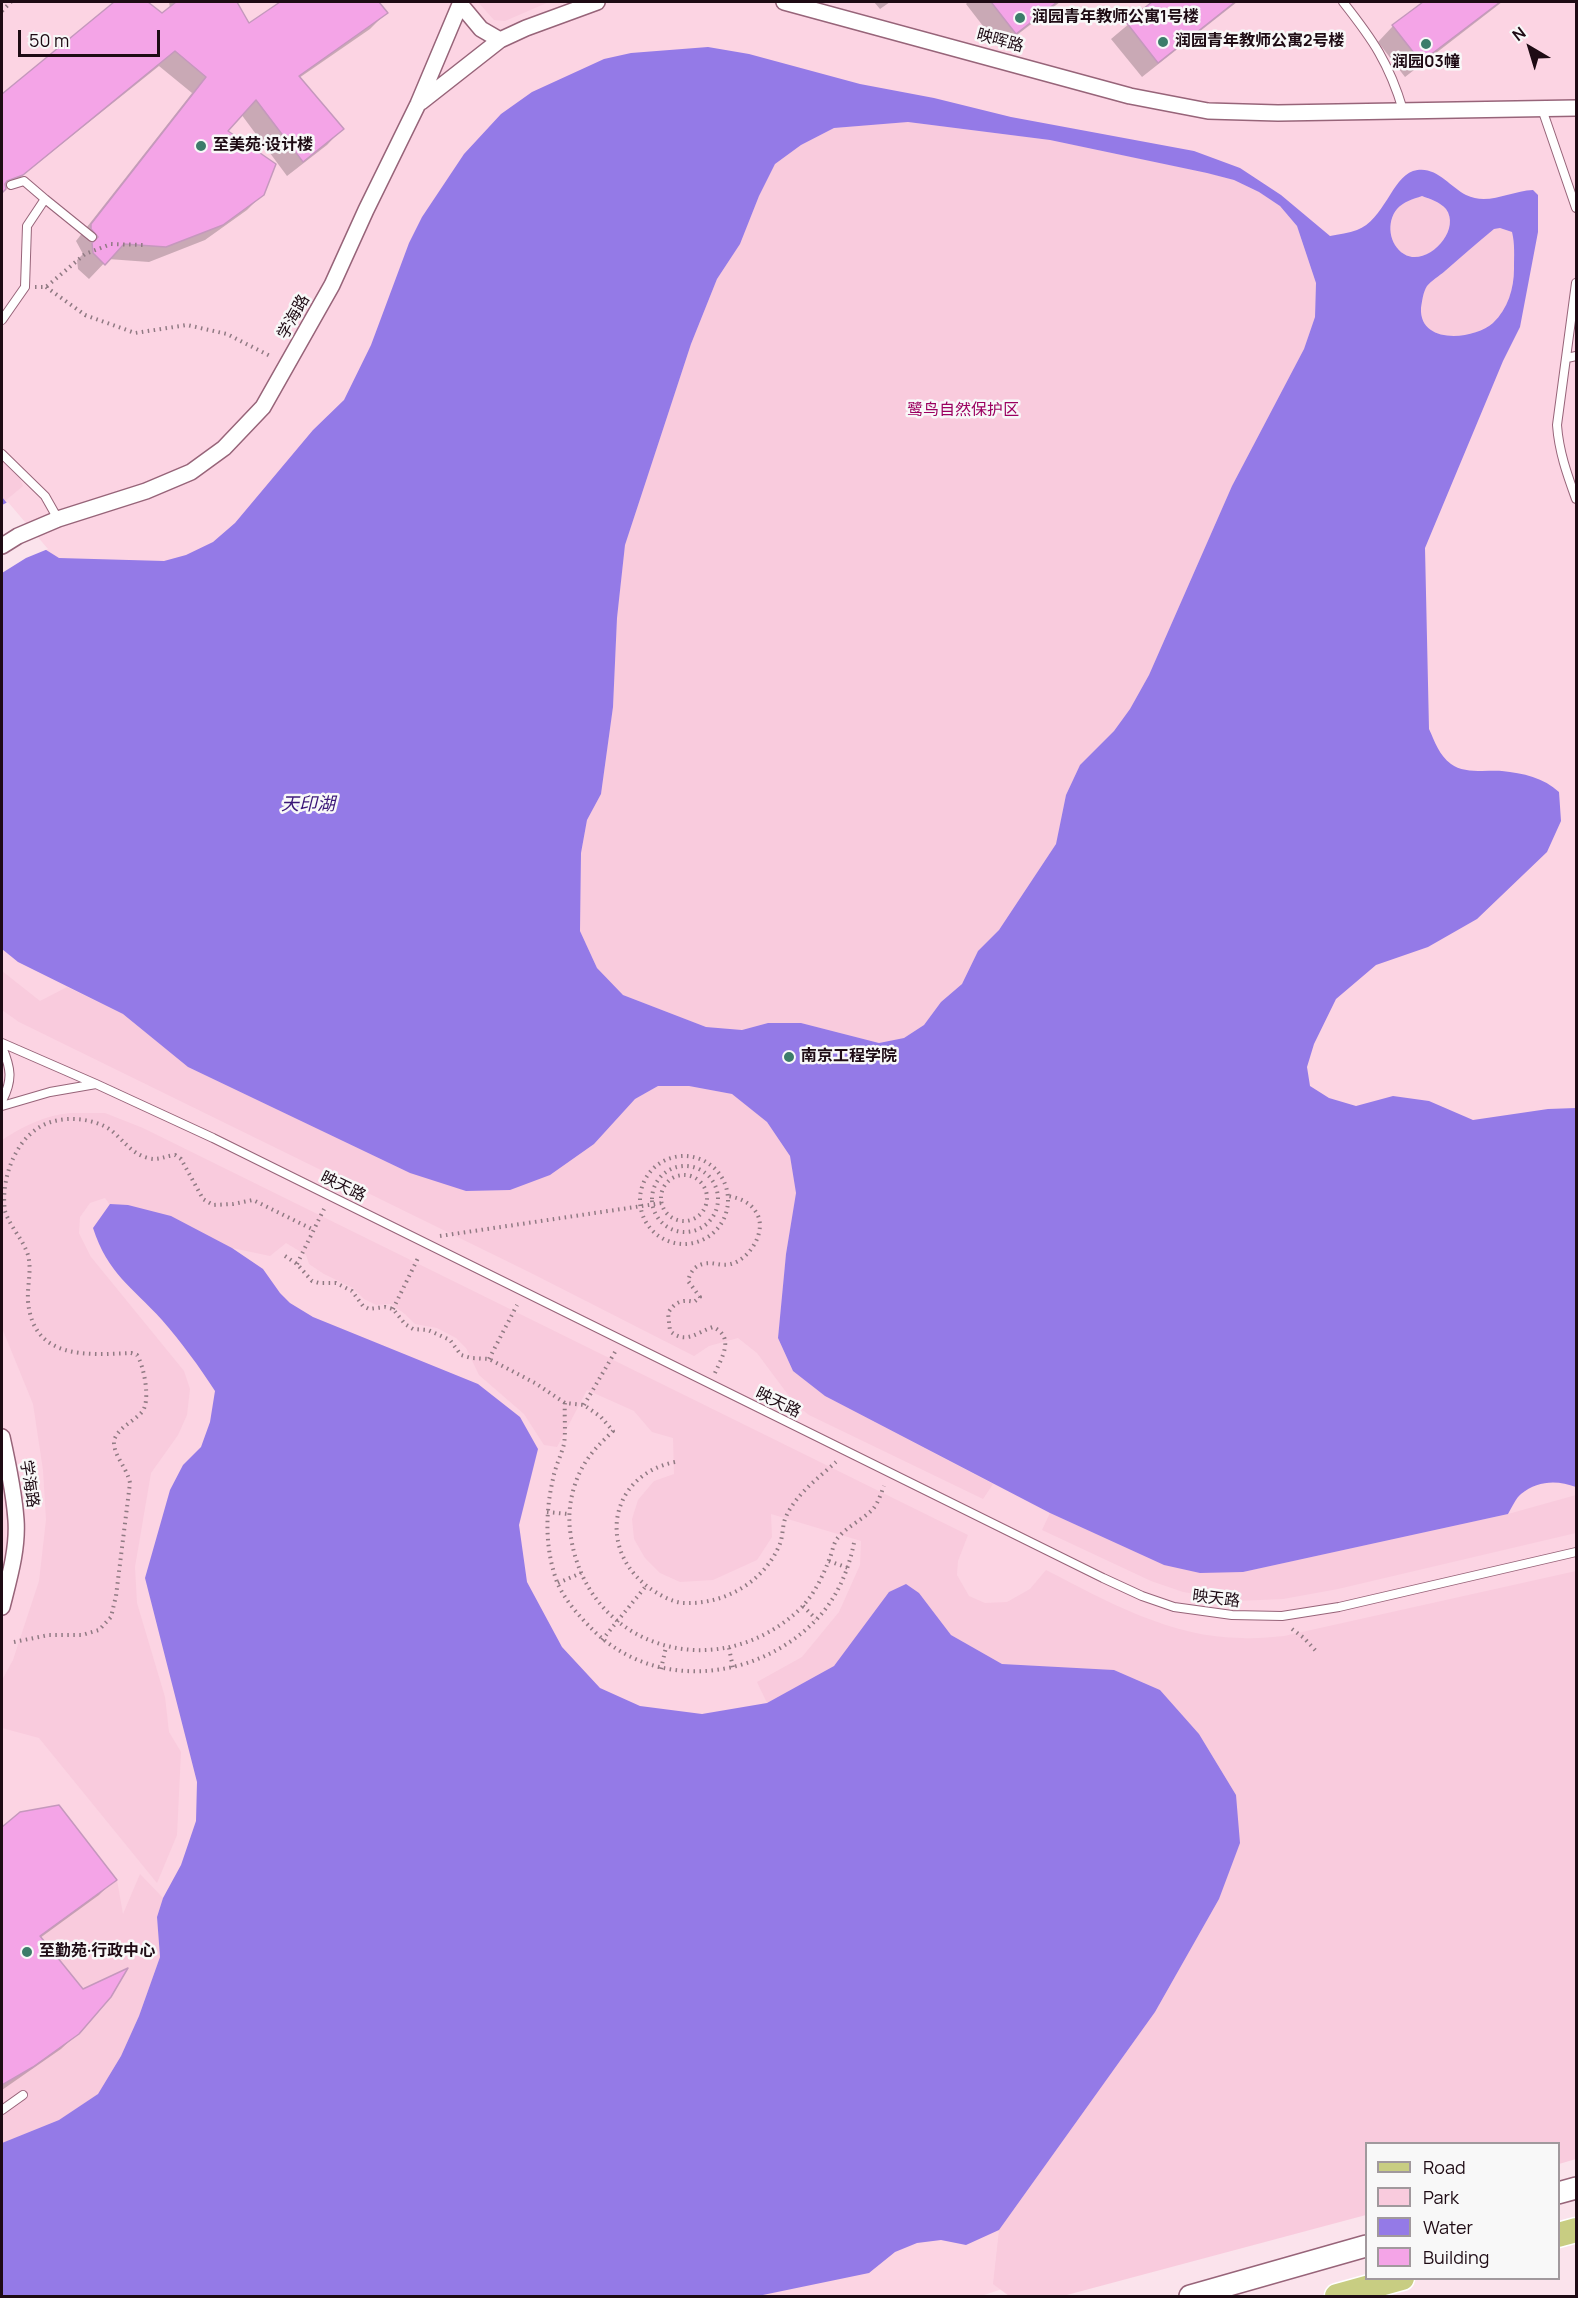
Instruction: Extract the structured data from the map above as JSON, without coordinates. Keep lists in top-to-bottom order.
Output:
{
  "streets": {
    "street": ["映晖路", "学海路"],
    "lane": ["映天路"]
  },
  "water": ["天印湖"],
  "parks": ["鹭鸟自然保护区"],
  "places": [
    "润园青年教师公寓1号楼",
    "润园青年教师公寓2号楼",
    "润园03幢",
    "至美苑·设计楼",
    "南京工程学院",
    "至勤苑·行政中心"
  ],
  "legend": [
    "Road",
    "Park",
    "Water",
    "Building"
  ],
  "scale_bar": "50 m",
  "north": "top left"
}
